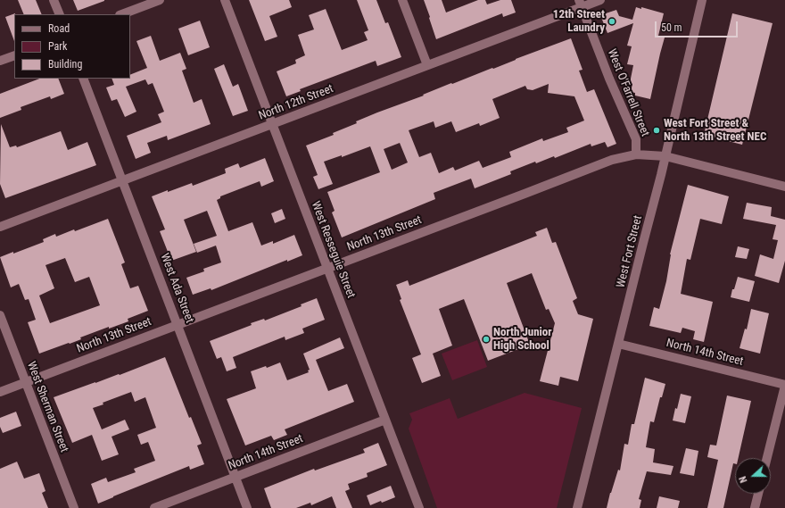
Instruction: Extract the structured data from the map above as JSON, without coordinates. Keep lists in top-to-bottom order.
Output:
{
  "streets": {
    "street": [
      "West O'Farrell Street",
      "North 12th Street",
      "North 13th Street",
      "West Resseguie Street",
      "West Fort Street",
      "West Ada Street",
      "North 14th Street",
      "West Sherman Street"
    ]
  },
  "crossings": [
    ["West O'Farrell Street", "North 12th Street"],
    ["West O'Farrell Street", "North 13th Street"],
    ["North 12th Street", "West Resseguie Street"],
    ["North 12th Street", "West Ada Street"],
    ["North 13th Street", "West Resseguie Street"],
    ["North 13th Street", "West Fort Street"],
    ["North 13th Street", "West Ada Street"],
    ["North 13th Street", "West Sherman Street"],
    ["West Resseguie Street", "North 14th Street"],
    ["West Fort Street", "North 14th Street"],
    ["West Ada Street", "North 14th Street"]
  ],
  "places": ["12th Street Laundry", "West Fort Street & North 13th Street NEC", "North Junior High School"],
  "legend": ["Road", "Park", "Building"],
  "scale_bar": "50 m",
  "north": "left"
}
